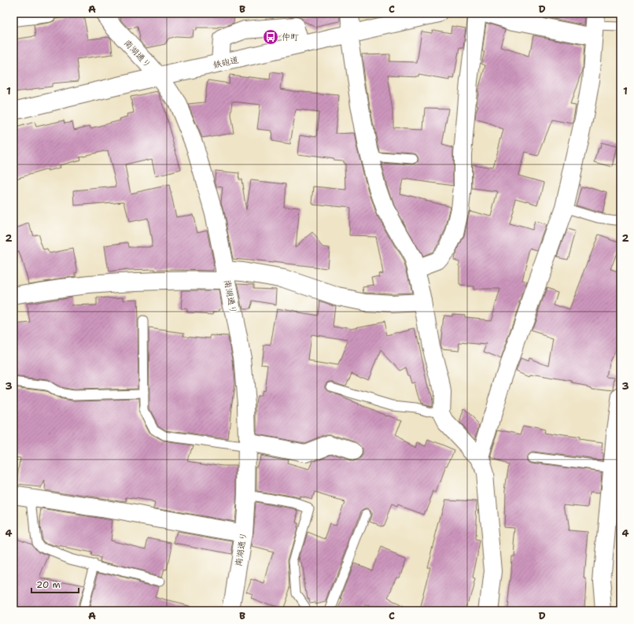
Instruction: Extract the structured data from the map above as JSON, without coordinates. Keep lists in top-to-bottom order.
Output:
{
  "streets": {
    "street": ["南湖通り", "鉄砲道"]
  },
  "crossings": [
    ["南湖通り", "鉄砲道"]
  ],
  "places": {
    "bus stop": ["仲町"]
  },
  "scale_bar": "20 m",
  "grid": {
    "columns": [
      "A",
      "B",
      "C",
      "D"
    ],
    "rows": [
      "1",
      "2",
      "3",
      "4"
    ]
  }
}
